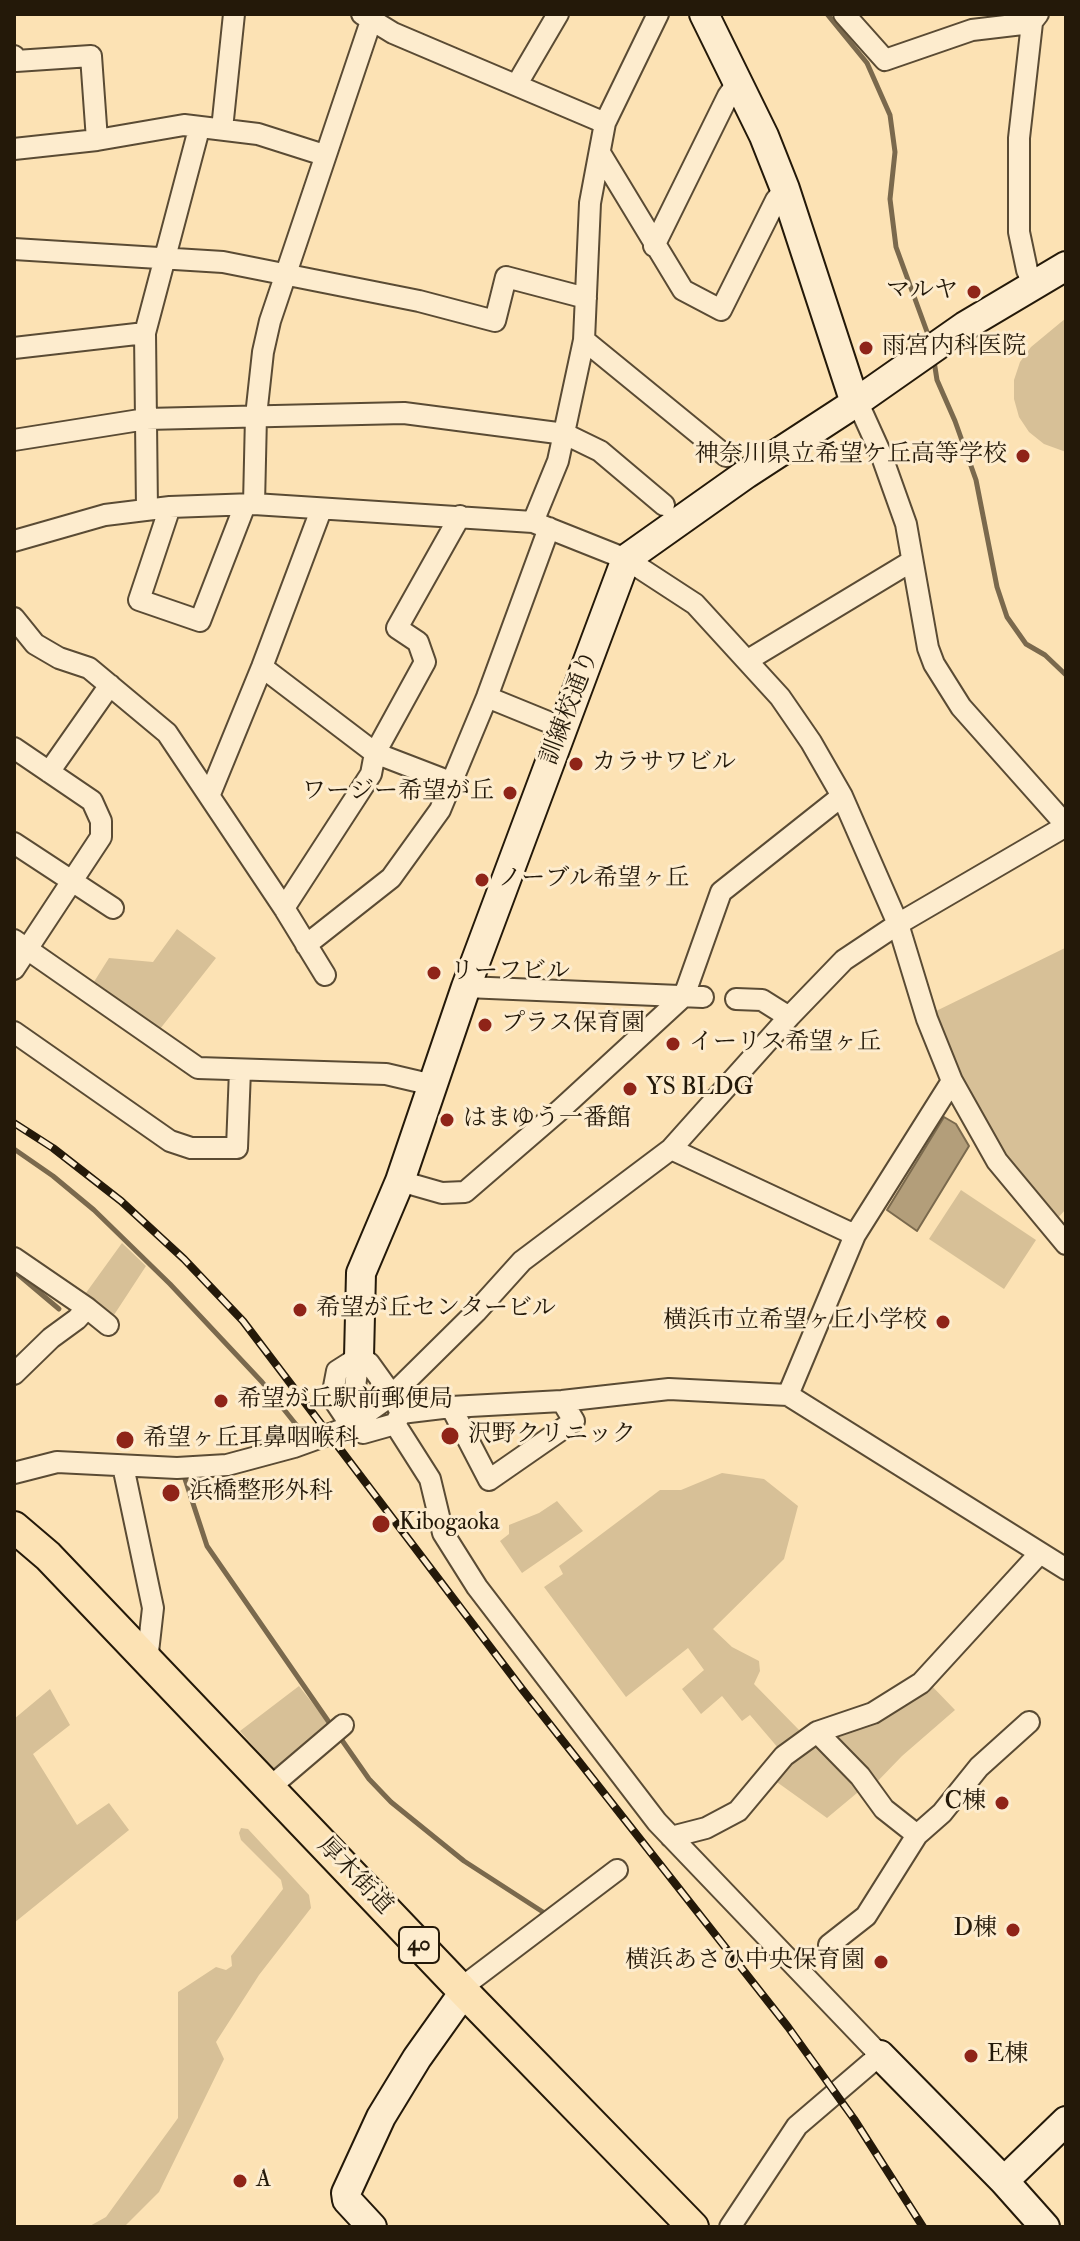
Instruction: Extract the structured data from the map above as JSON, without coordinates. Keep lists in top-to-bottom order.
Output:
{
  "streets": {
    "main road": ["厚木街道", "40"],
    "street": ["訓練校通り"]
  },
  "places": [
    "マルヤ",
    "雨宮内科医院",
    "神奈川県立希望ケ丘高等学校",
    "カラサワビル",
    "ワージー希望が丘",
    "ノーブル希望ヶ丘",
    "リーフビル",
    "プラス保育園",
    "イーリス希望ヶ丘",
    "YS BLDG",
    "はまゆう一番館",
    "希望が丘センタービル",
    "横浜市立希望ヶ丘小学校",
    "希望が丘駅前郵便局",
    "沢野クリニック",
    "希望ヶ丘耳鼻咽喉科",
    "浜橋整形外科",
    "Kibogaoka",
    "C棟",
    "D棟",
    "横浜あさひ中央保育園",
    "E棟",
    "A"
  ]
}
